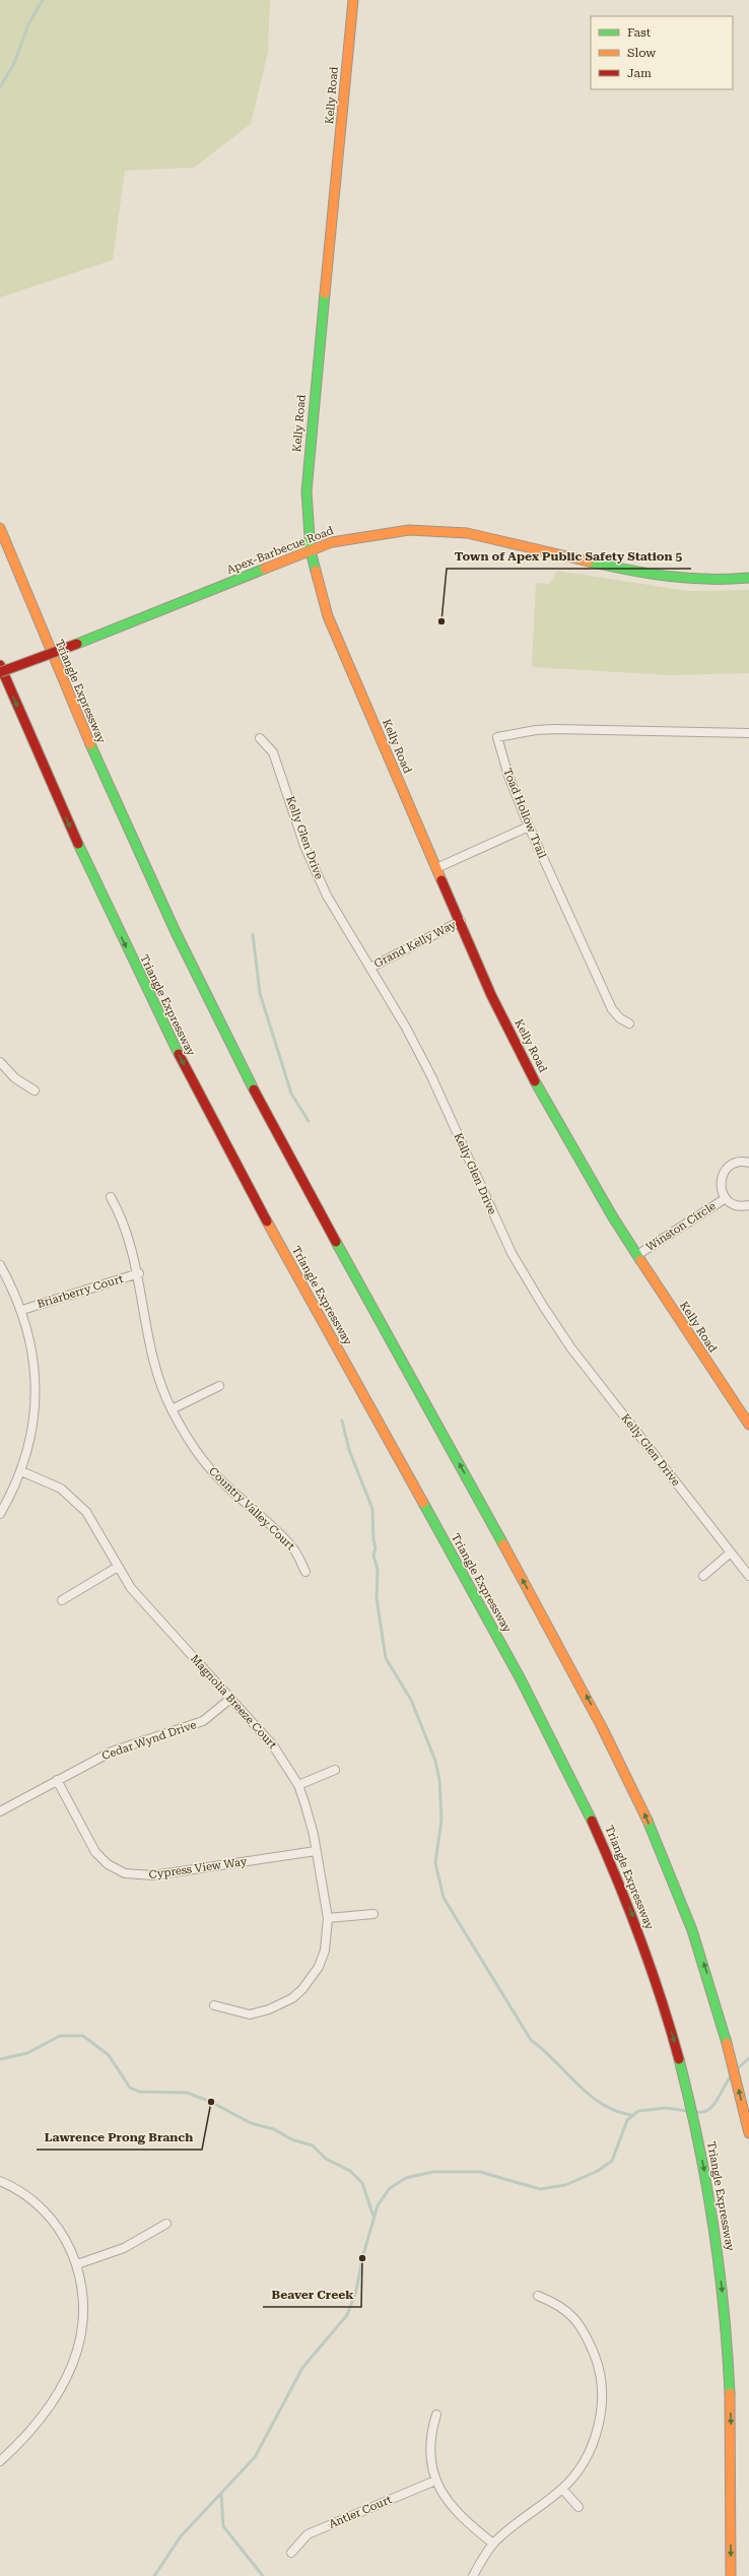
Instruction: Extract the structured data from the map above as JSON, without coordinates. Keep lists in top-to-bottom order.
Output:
{
  "streets": {
    "main road": ["Kelly Road", "Apex-Barbecue Road", "Triangle Expressway"],
    "street": [
      "Toad Hollow Trail",
      "Kelly Glen Drive",
      "Grand Kelly Way",
      "Winston Circle",
      "Briarberry Court",
      "Country Valley Court",
      "Magnolia Breeze Court",
      "Cedar Wynd Drive",
      "Cypress View Way",
      "Antler Court"
    ]
  },
  "crossings": [
    ["Kelly Road", "Apex-Barbecue Road"],
    ["Kelly Road", "Grand Kelly Way"],
    ["Kelly Road", "Winston Circle"],
    ["Kelly Glen Drive", "Grand Kelly Way"],
    ["Briarberry Court", "Country Valley Court"],
    ["Magnolia Breeze Court", "Cedar Wynd Drive"],
    ["Magnolia Breeze Court", "Cypress View Way"],
    ["Cedar Wynd Drive", "Cypress View Way"]
  ],
  "places": ["Town of Apex Public Safety Station 5", "Lawrence Prong Branch", "Beaver Creek"],
  "legend": ["Fast", "Slow", "Jam"]
}
